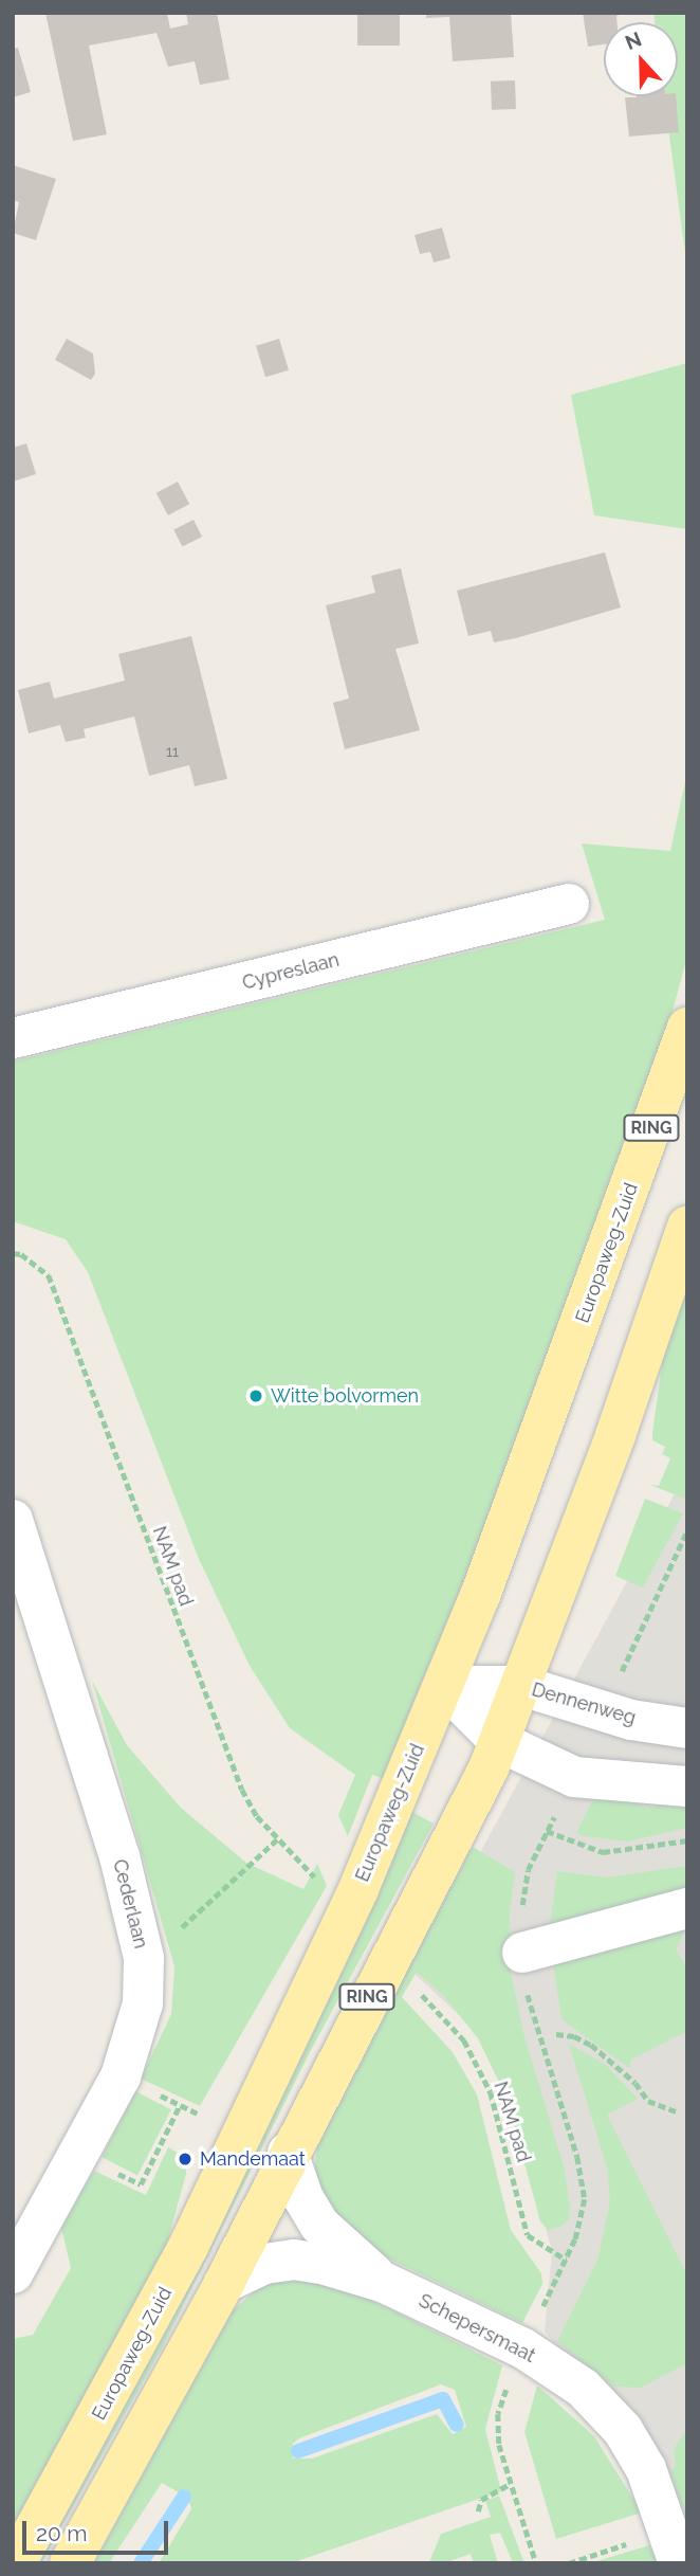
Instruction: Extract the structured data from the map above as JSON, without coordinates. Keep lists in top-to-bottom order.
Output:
{
  "streets": {
    "main road": ["RING", "Europaweg-Zuid"],
    "street": [
      "Cypreslaan",
      "Dennenweg",
      "Cederlaan",
      "Schepersmaat"
    ],
    "path": ["NAM pad"]
  },
  "crossings": [
    ["RING", "Dennenweg"],
    ["RING", "Schepersmaat"],
    ["Europaweg-Zuid", "Dennenweg"],
    ["NAM pad", "Schepersmaat"]
  ],
  "places": ["Witte bolvormen", "Mandemaat"],
  "house_numbers": ["11"],
  "scale_bar": "20 m",
  "north": "top"
}
